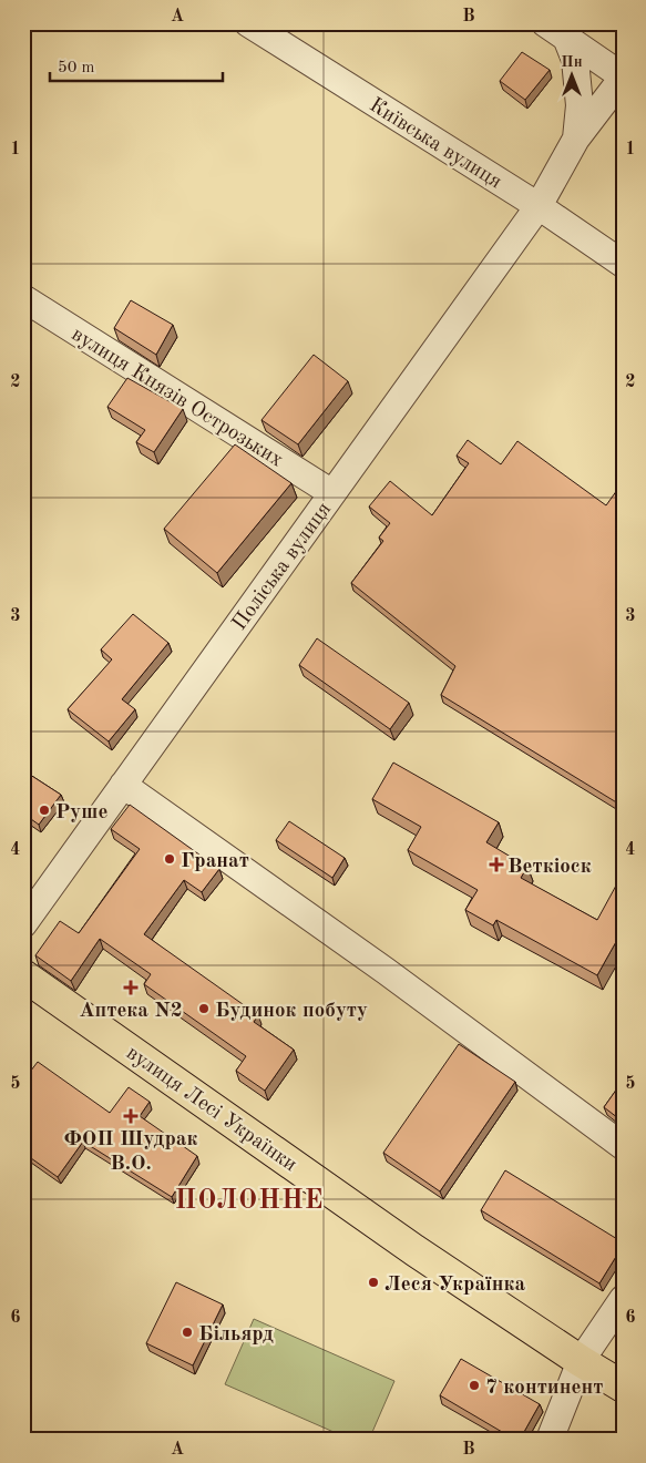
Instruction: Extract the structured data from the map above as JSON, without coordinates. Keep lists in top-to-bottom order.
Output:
{
  "streets": {
    "main road": ["вулиця Лесі Українки"],
    "street": ["Київська вулиця", "вулиця Князів Острозьких", "Поліська вулиця"]
  },
  "crossings": [
    ["Київська вулиця", "Поліська вулиця"],
    ["вулиця Князів Острозьких", "Поліська вулиця"]
  ],
  "districts": ["ПОЛОННЕ"],
  "places": {
    "other": [
      "Руше",
      "Гранат",
      "Будинок побуту",
      "Леся Українка",
      "Більярд",
      "7 континент"
    ],
    "health": ["Веткіоск", "Аптека N2", "ФОП Шудрак В.О."]
  },
  "scale_bar": "50 m",
  "north": "top",
  "grid": {
    "columns": ["A", "B"],
    "rows": [
      "1",
      "2",
      "3",
      "4",
      "5",
      "6"
    ]
  }
}
